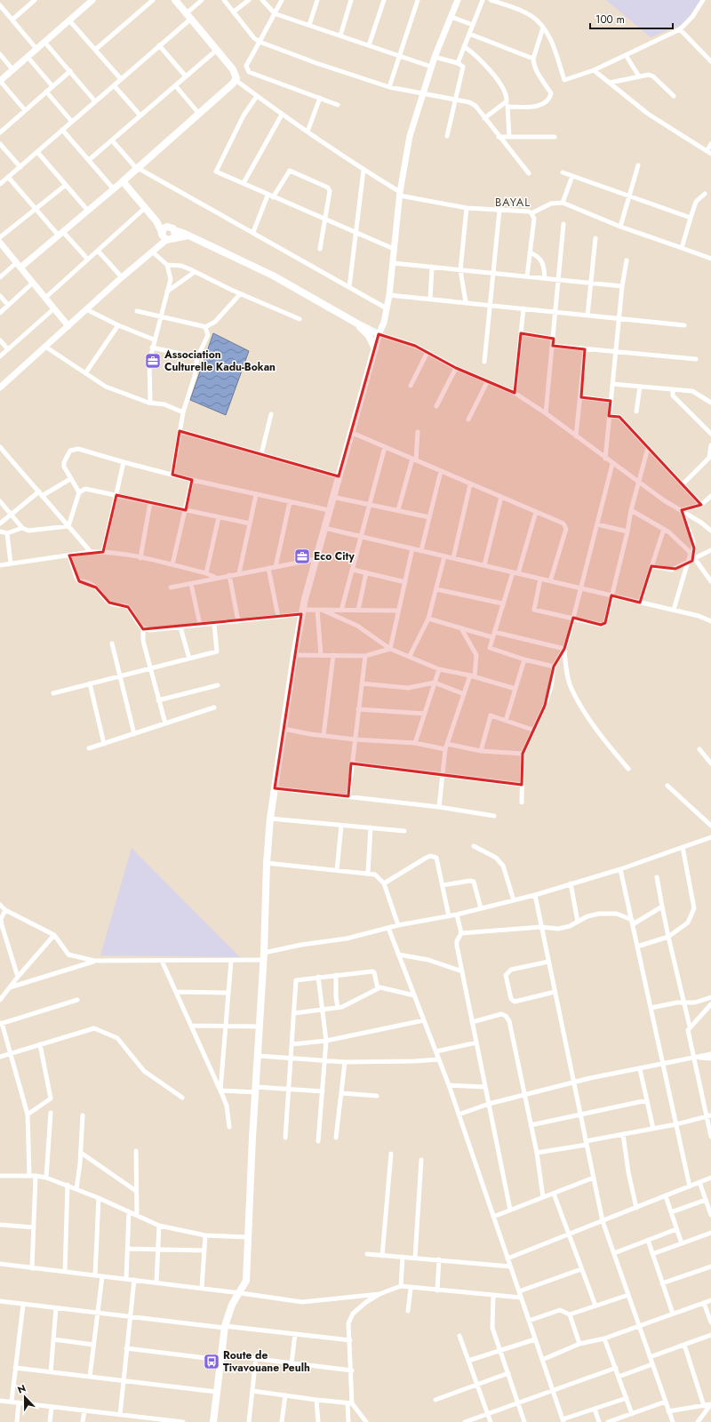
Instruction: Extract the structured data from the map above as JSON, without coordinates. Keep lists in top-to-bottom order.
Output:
{
  "districts": ["BAYAL"],
  "places": {
    "office": ["Association Culturelle Kadu-Bokan", "Eco City"],
    "bus stop": ["Route de Tivavouane Peulh"]
  },
  "scale_bar": "100 m",
  "north": "top"
}
